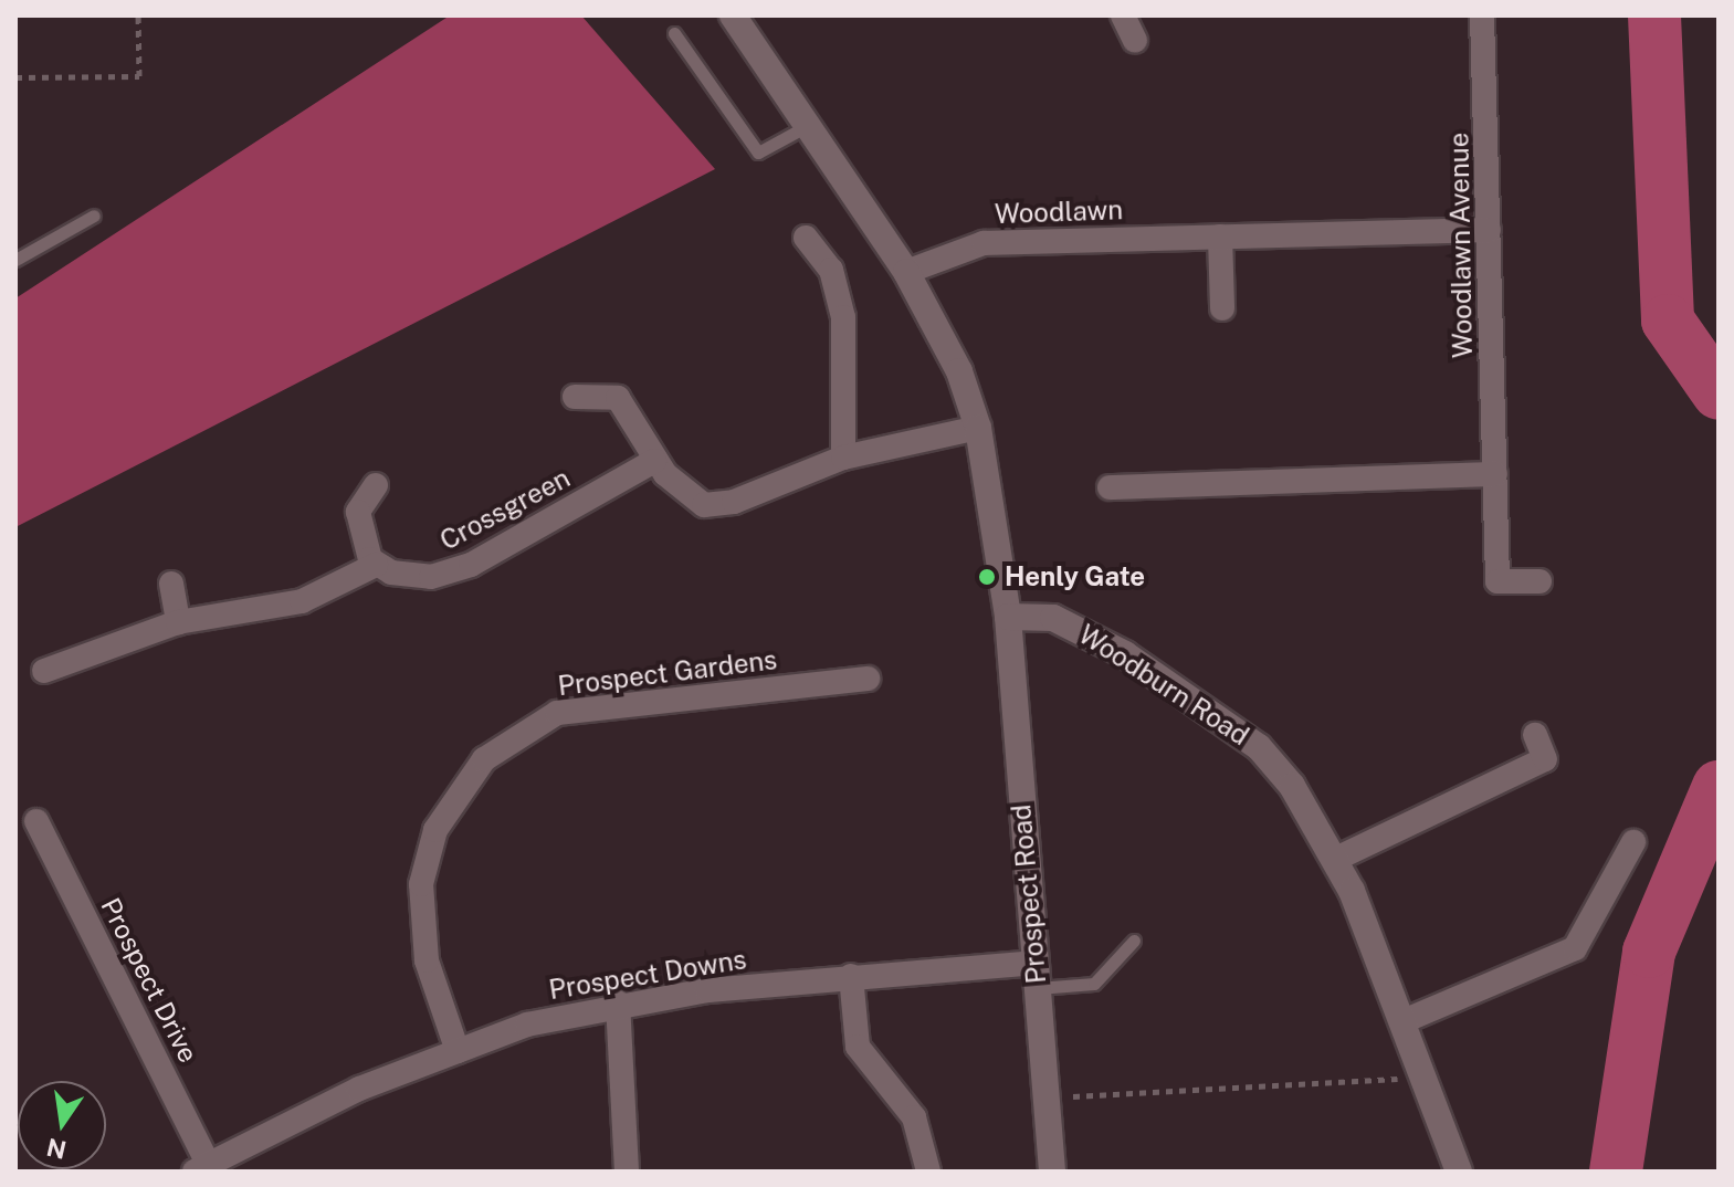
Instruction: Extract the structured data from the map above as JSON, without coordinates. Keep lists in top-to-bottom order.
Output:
{
  "streets": {
    "street": [
      "Woodlawn",
      "Woodlawn Avenue",
      "Crossgreen",
      "Prospect Gardens",
      "Woodburn Road",
      "Prospect Road",
      "Prospect Downs",
      "Prospect Drive"
    ]
  },
  "crossings": [
    ["Woodlawn", "Woodlawn Avenue"],
    ["Prospect Gardens", "Prospect Downs"],
    ["Woodburn Road", "Prospect Road"],
    ["Prospect Road", "Prospect Downs"],
    ["Prospect Downs", "Prospect Drive"]
  ],
  "places": ["Henly Gate"],
  "north": "bottom"
}
